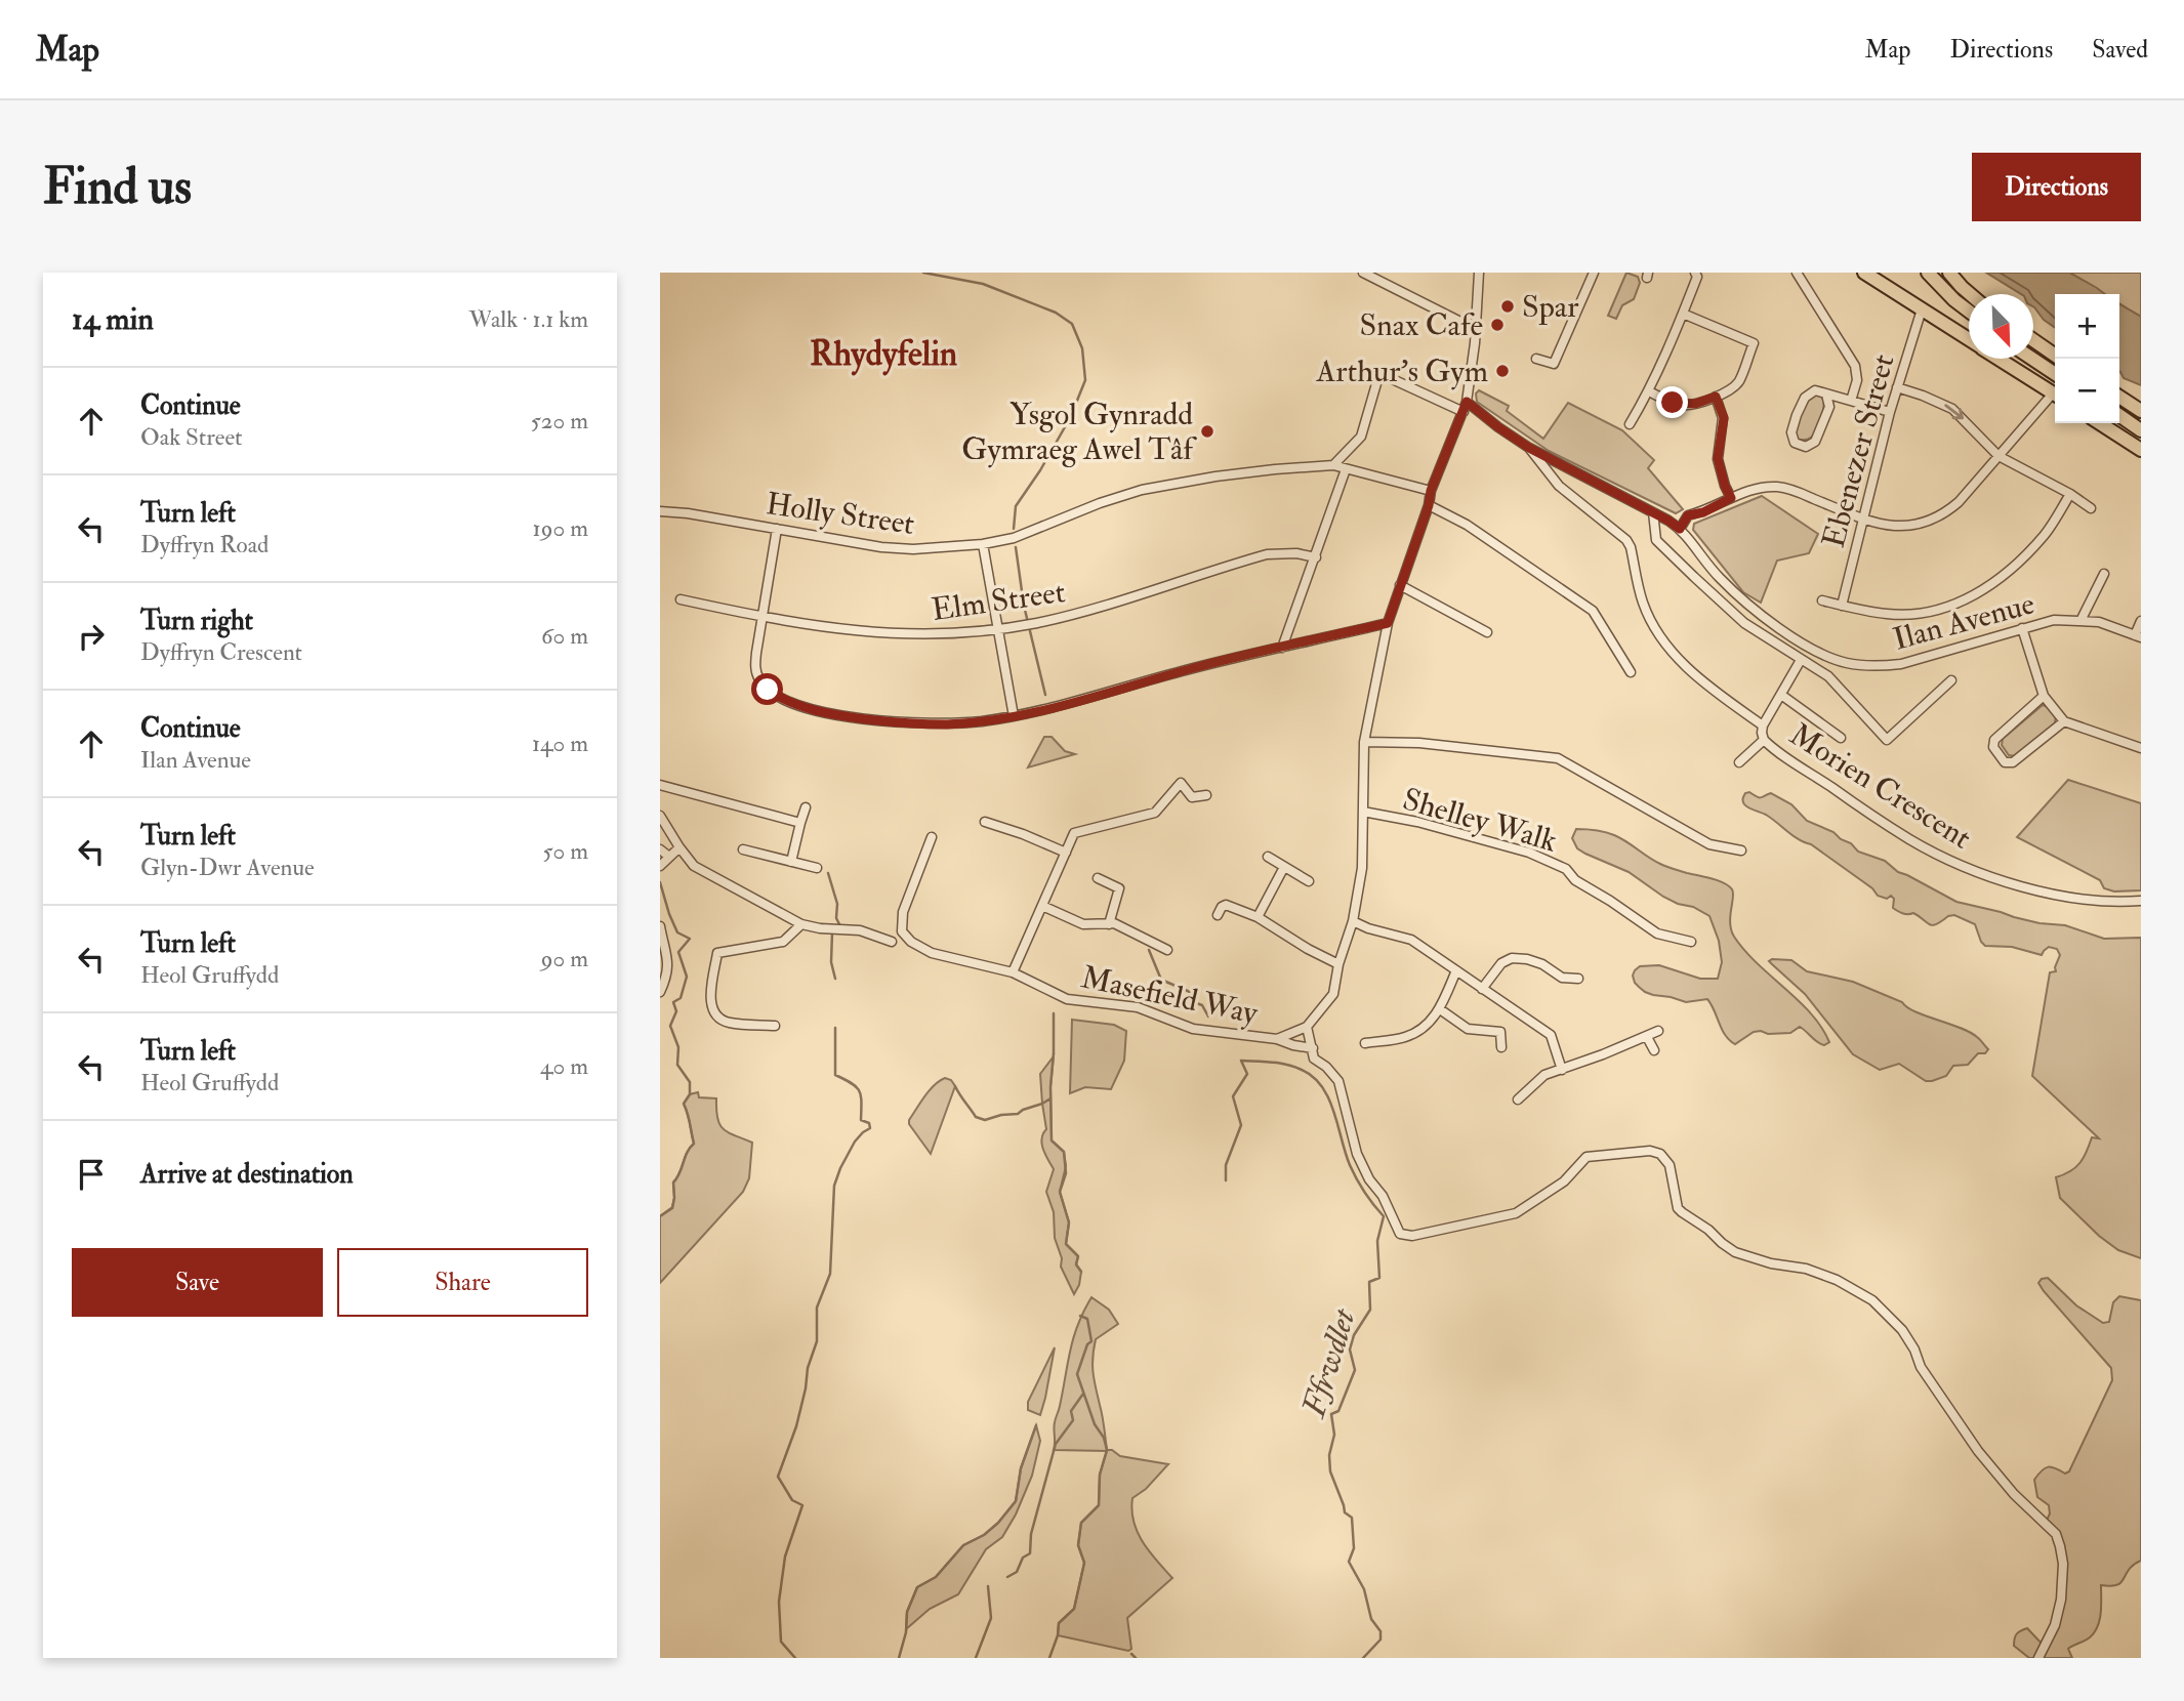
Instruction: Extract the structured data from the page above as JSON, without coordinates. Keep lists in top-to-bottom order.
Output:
{
  "streets": {
    "street": [
      "Ebenezer Street",
      "Holly Street",
      "Elm Street",
      "Ilan Avenue",
      "Morien Crescent",
      "Shelley Walk",
      "Masefield Way"
    ]
  },
  "crossings": [
    ["Holly Street", "Masefield Way"],
    ["Shelley Walk", "Masefield Way"]
  ],
  "districts": ["Rhydyfelin"],
  "water": ["Ffrwdlet"],
  "places": [
    "Spar",
    "Snax Cafe",
    "Arthur's Gym",
    "Ysgol Gynradd Gymraeg Awel Tâf"
  ],
  "north": "bottom right",
  "page": {
    "header": "Map",
    "nav": ["Map", "Directions", "Saved"],
    "buttons": [
      "Directions",
      ["Save", "Share"]
    ],
    "title": "Find us",
    "heading": ["14 min", "Walk · 1.1 km"],
    "map_buttons": ["+", "−"],
    "list": [
      ["Continue", "Oak Street", "520 m"],
      ["Turn left", "Dyffryn Road", "190 m"],
      ["Turn right", "Dyffryn Crescent", "60 m"],
      ["Continue", "Ilan Avenue", "140 m"],
      ["Turn left", "Glyn-Dwr Avenue", "50 m"],
      ["Turn left", "Heol Gruffydd", "90 m"],
      ["Turn left", "Heol Gruffydd", "40 m"],
      "Arrive at destination"
    ]
  }
}
